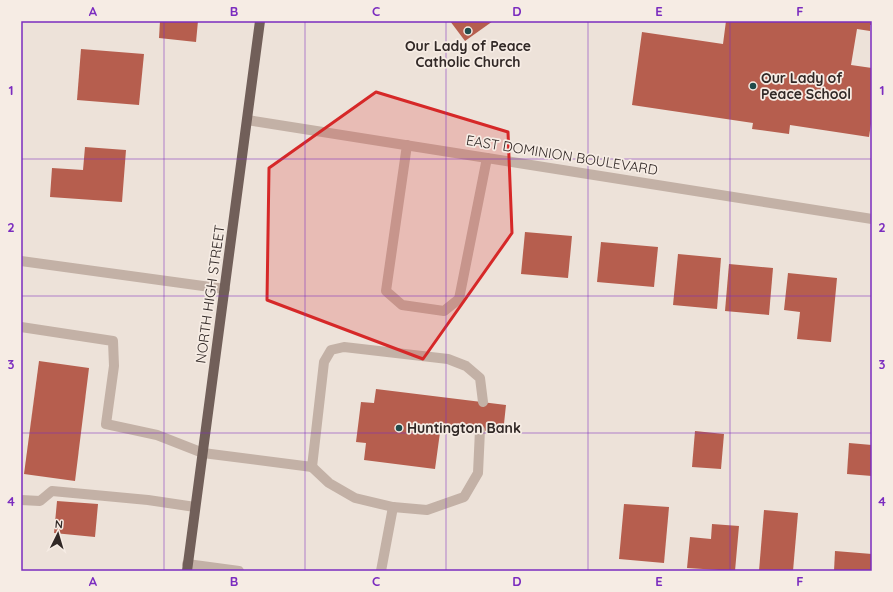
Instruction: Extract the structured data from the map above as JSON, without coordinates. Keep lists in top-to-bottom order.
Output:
{
  "streets": {
    "main road": ["NORTH HIGH STREET"],
    "street": ["EAST DOMINION BOULEVARD"]
  },
  "crossings": [
    ["EAST DOMINION BOULEVARD", "NORTH HIGH STREET"]
  ],
  "places": ["Our Lady of Peace Catholic Church", "Our Lady of Peace School", "Huntington Bank"],
  "north": "top",
  "grid": {
    "columns": [
      "A",
      "B",
      "C",
      "D",
      "E",
      "F"
    ],
    "rows": [
      "1",
      "2",
      "3",
      "4"
    ]
  }
}
